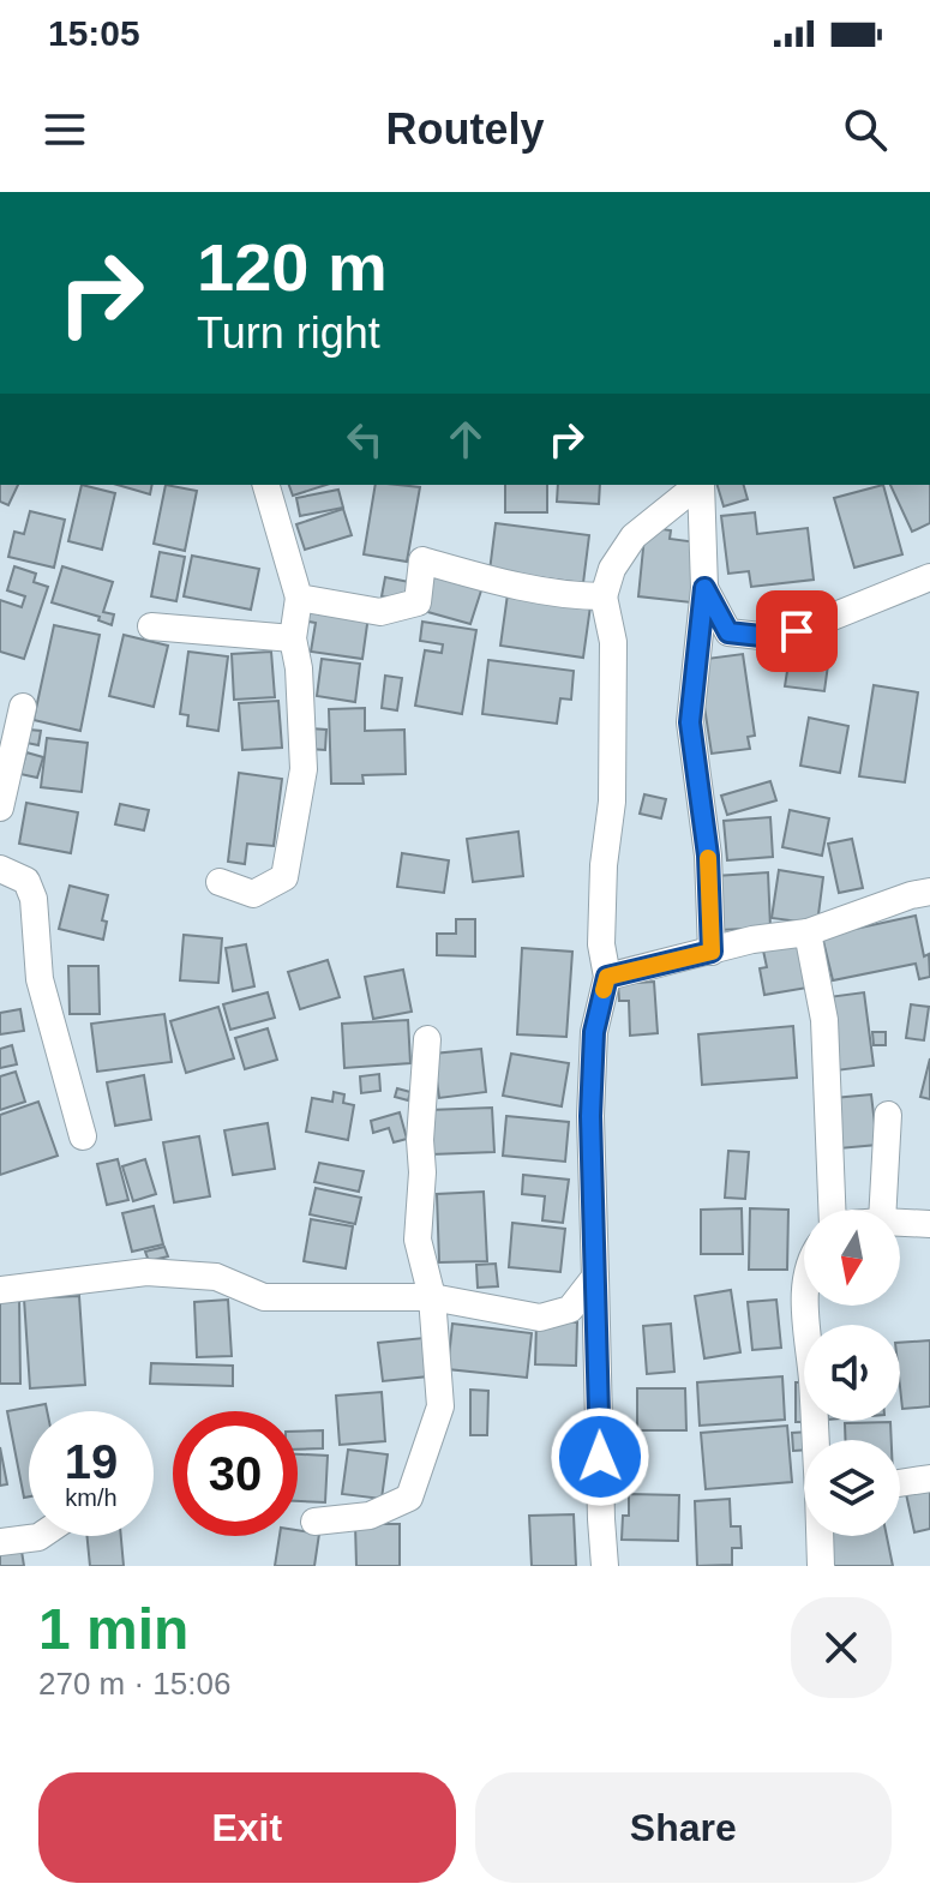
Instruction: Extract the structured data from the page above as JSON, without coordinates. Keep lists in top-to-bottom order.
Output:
{
  "north": "bottom",
  "page": {
    "status": "15:05",
    "header": "Routely",
    "turn": ["120 m", "Turn right"],
    "speed": "19 km/h",
    "limit": "30",
    "heading": ["1 min", "270 m · 15:06"],
    "buttons": ["Exit", "Share"]
  }
}
